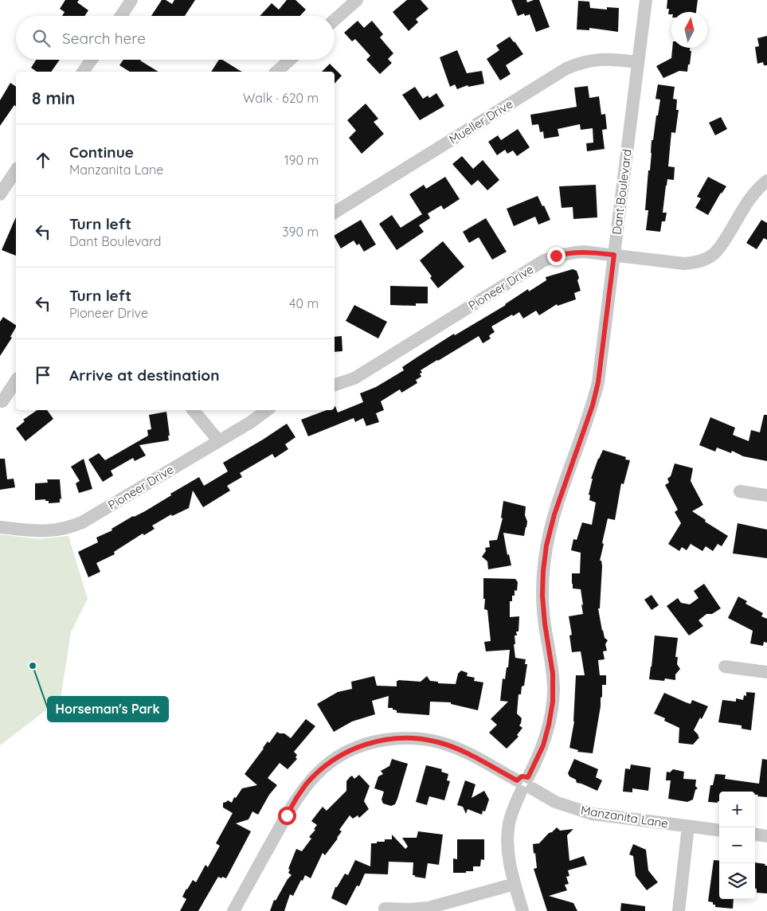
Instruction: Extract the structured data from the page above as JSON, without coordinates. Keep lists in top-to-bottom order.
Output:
{
  "streets": {
    "street": [
      "Mueller Drive",
      "Dant Boulevard",
      "Pioneer Drive",
      "Manzanita Lane"
    ]
  },
  "crossings": [
    ["Mueller Drive", "Dant Boulevard"],
    ["Dant Boulevard", "Pioneer Drive"],
    ["Dant Boulevard", "Manzanita Lane"]
  ],
  "places": ["Horseman's Park"],
  "north": "top",
  "page": {
    "search": "Search here",
    "heading": ["8 min", "Walk · 620 m"],
    "list": [
      ["Continue", "Manzanita Lane", "190 m"],
      ["Turn left", "Dant Boulevard", "390 m"],
      ["Turn left", "Pioneer Drive", "40 m"],
      "Arrive at destination"
    ],
    "map_buttons": ["+", "−"]
  }
}
